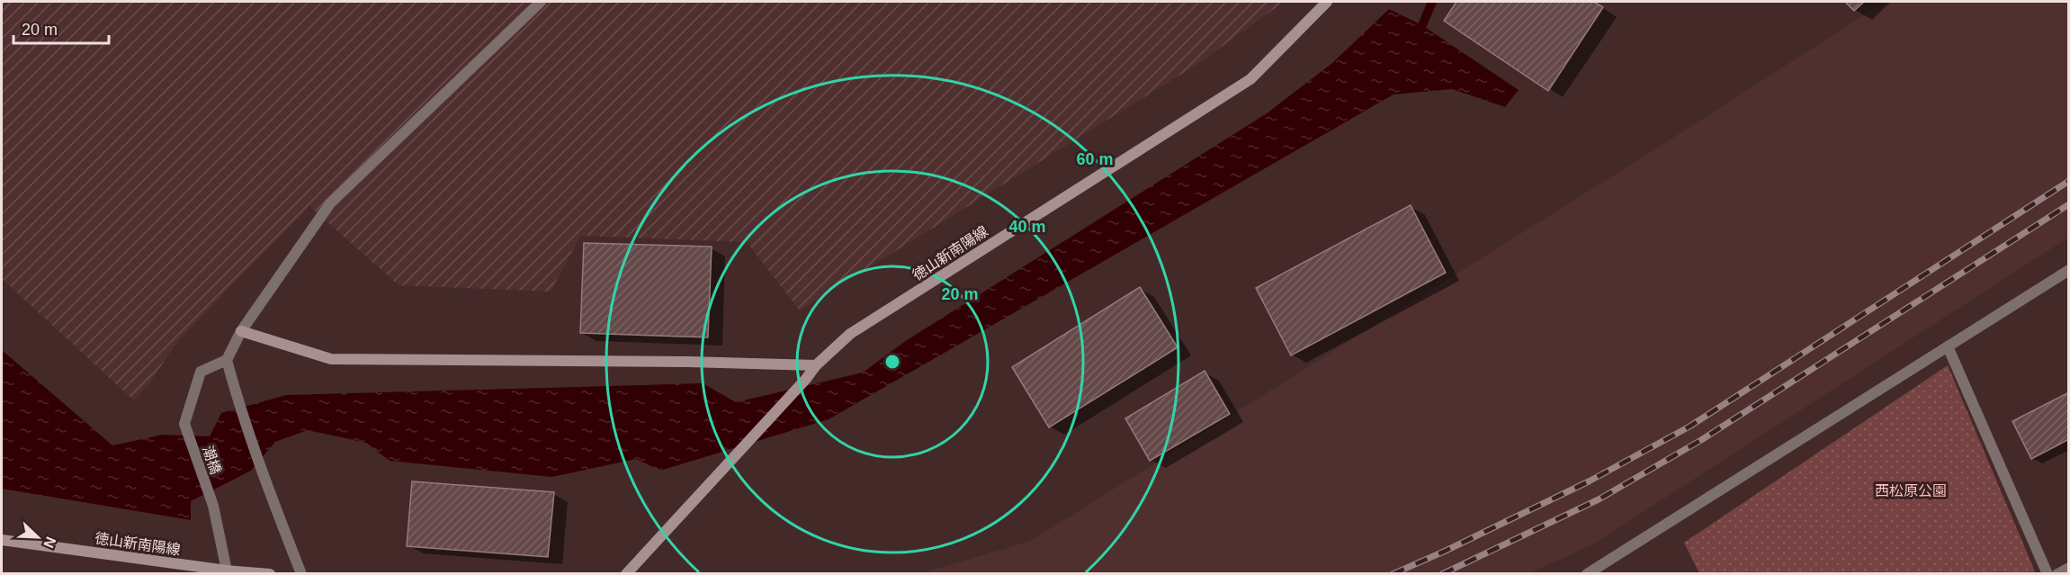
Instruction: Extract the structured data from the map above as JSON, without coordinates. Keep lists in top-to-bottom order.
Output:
{
  "streets": {
    "main road": ["徳山新南陽線"],
    "street": ["潮橋"]
  },
  "crossings": [
    ["徳山新南陽線", "潮橋"]
  ],
  "parks": ["西松原公園"],
  "scale_bar": "20 m",
  "north": "bottom right",
  "rings": ["60 m", "40 m", "20 m"]
}
